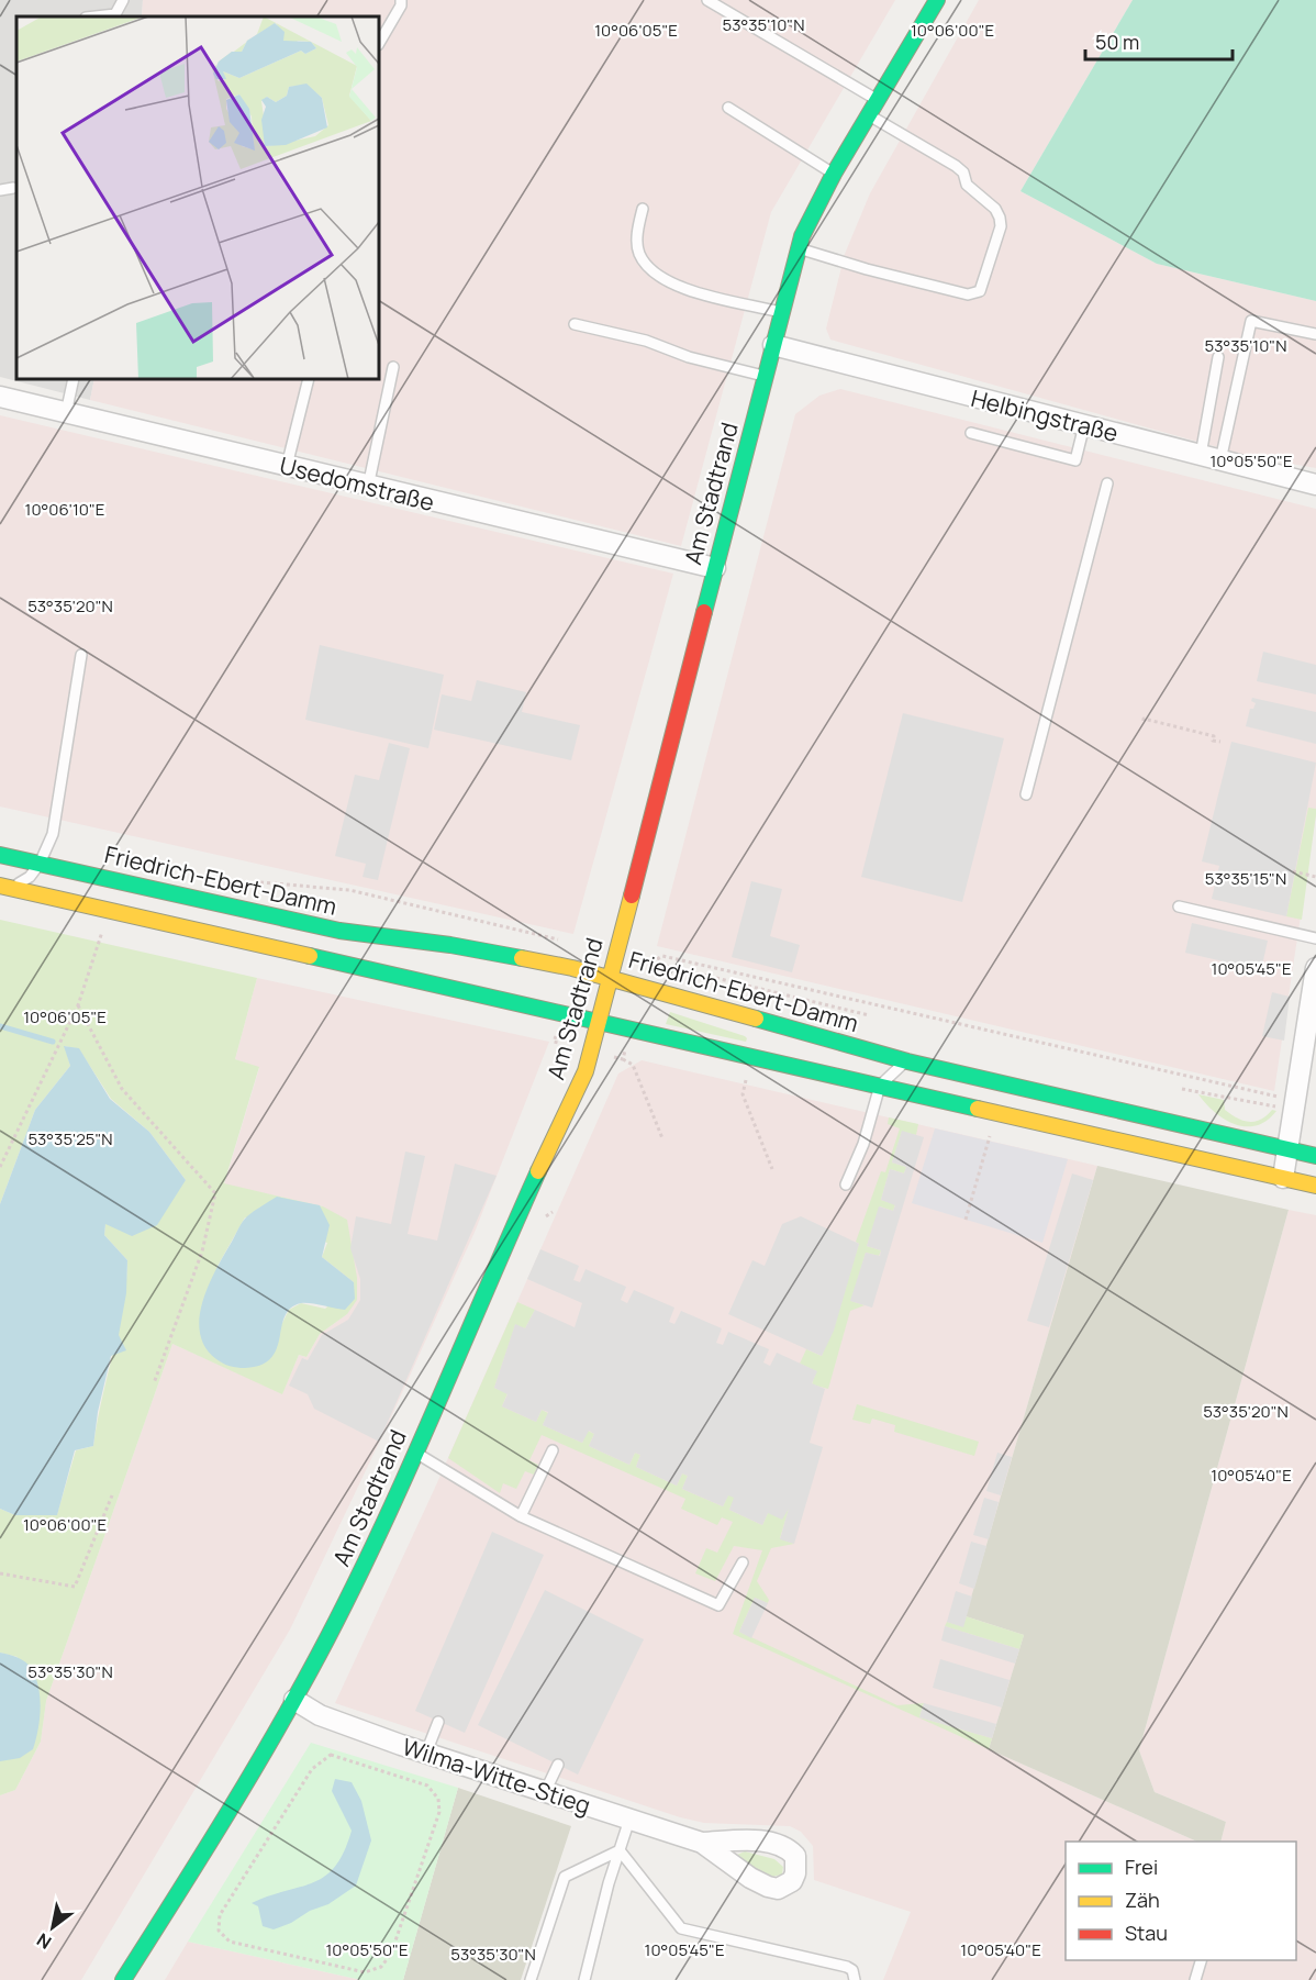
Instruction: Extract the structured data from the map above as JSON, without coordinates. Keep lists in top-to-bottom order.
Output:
{
  "streets": {
    "main road": ["Am Stadtrand", "Friedrich-Ebert-Damm"],
    "street": ["Helbingstraße", "Usedomstraße", "Wilma-Witte-Stieg"]
  },
  "crossings": [
    ["Helbingstraße", "Am Stadtrand"],
    ["Usedomstraße", "Am Stadtrand"],
    ["Am Stadtrand", "Friedrich-Ebert-Damm"],
    ["Am Stadtrand", "Wilma-Witte-Stieg"]
  ],
  "legend": ["Frei", "Zäh", "Stau"],
  "scale_bar": "50 m",
  "north": "bottom left",
  "coordinates": [
    "53°35'10\"N",
    "10°06'05\"E",
    "10°06'00\"E",
    "10°05'50\"E",
    "10°06'10\"E",
    "53°35'20\"N",
    "53°35'15\"N",
    "10°05'45\"E",
    "53°35'25\"N",
    "10°05'40\"E",
    "53°35'30\"N"
  ]
}
